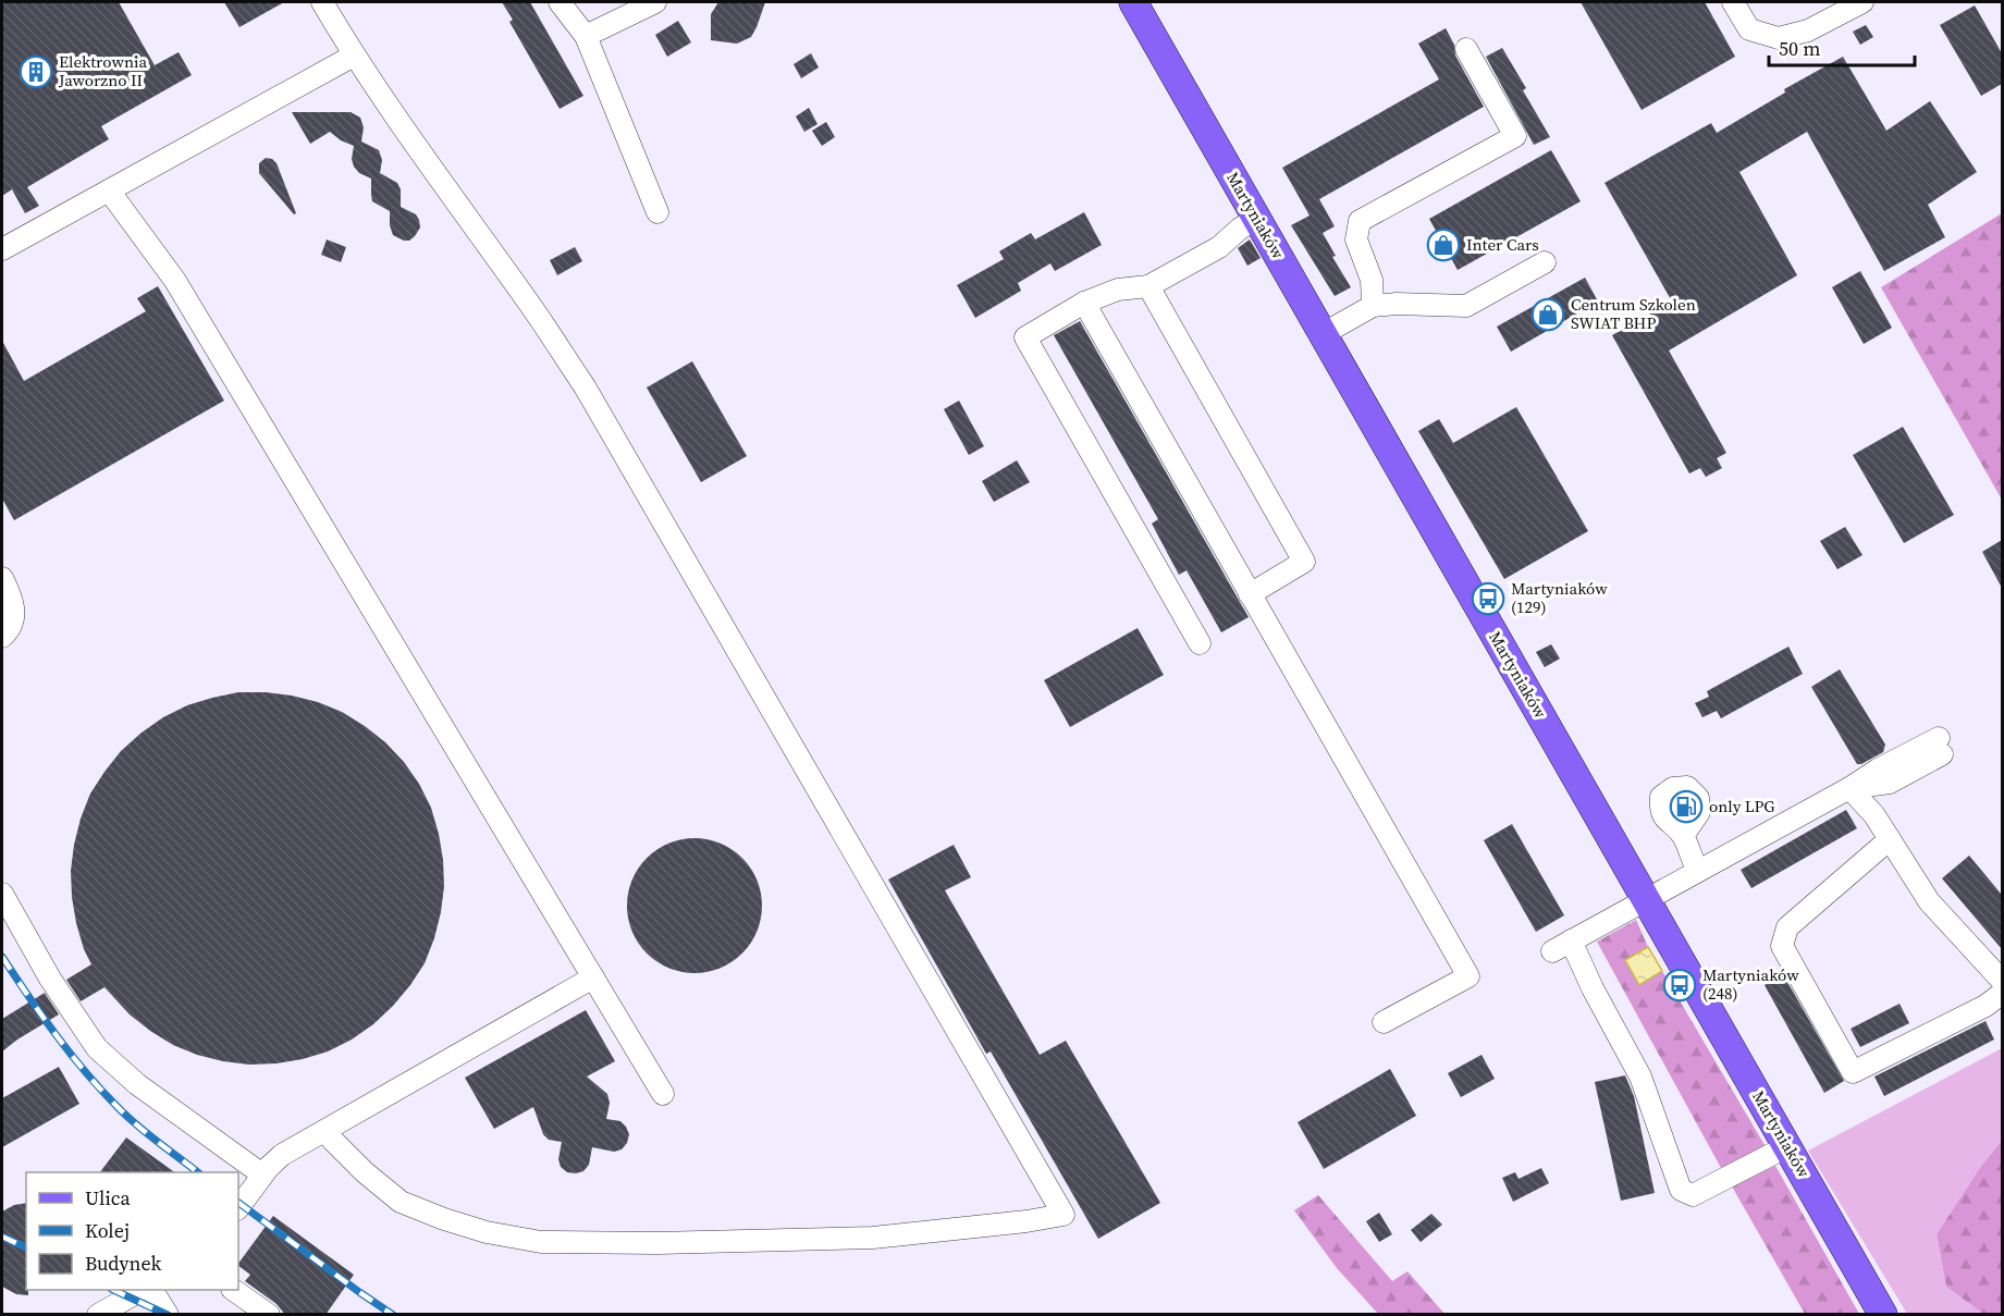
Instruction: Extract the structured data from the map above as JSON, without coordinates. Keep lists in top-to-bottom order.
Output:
{
  "streets": {
    "main road": ["Martyniaków"]
  },
  "places": {
    "building": ["Elektrownia Jaworzno II"],
    "shop": ["Inter Cars", "Centrum Szkolen SWIAT BHP"],
    "bus stop": ["Martyniaków (129)", "Martyniaków (248)"],
    "fuel station": ["only LPG"]
  },
  "legend": ["Ulica", "Kolej", "Budynek"],
  "scale_bar": "50 m"
}
